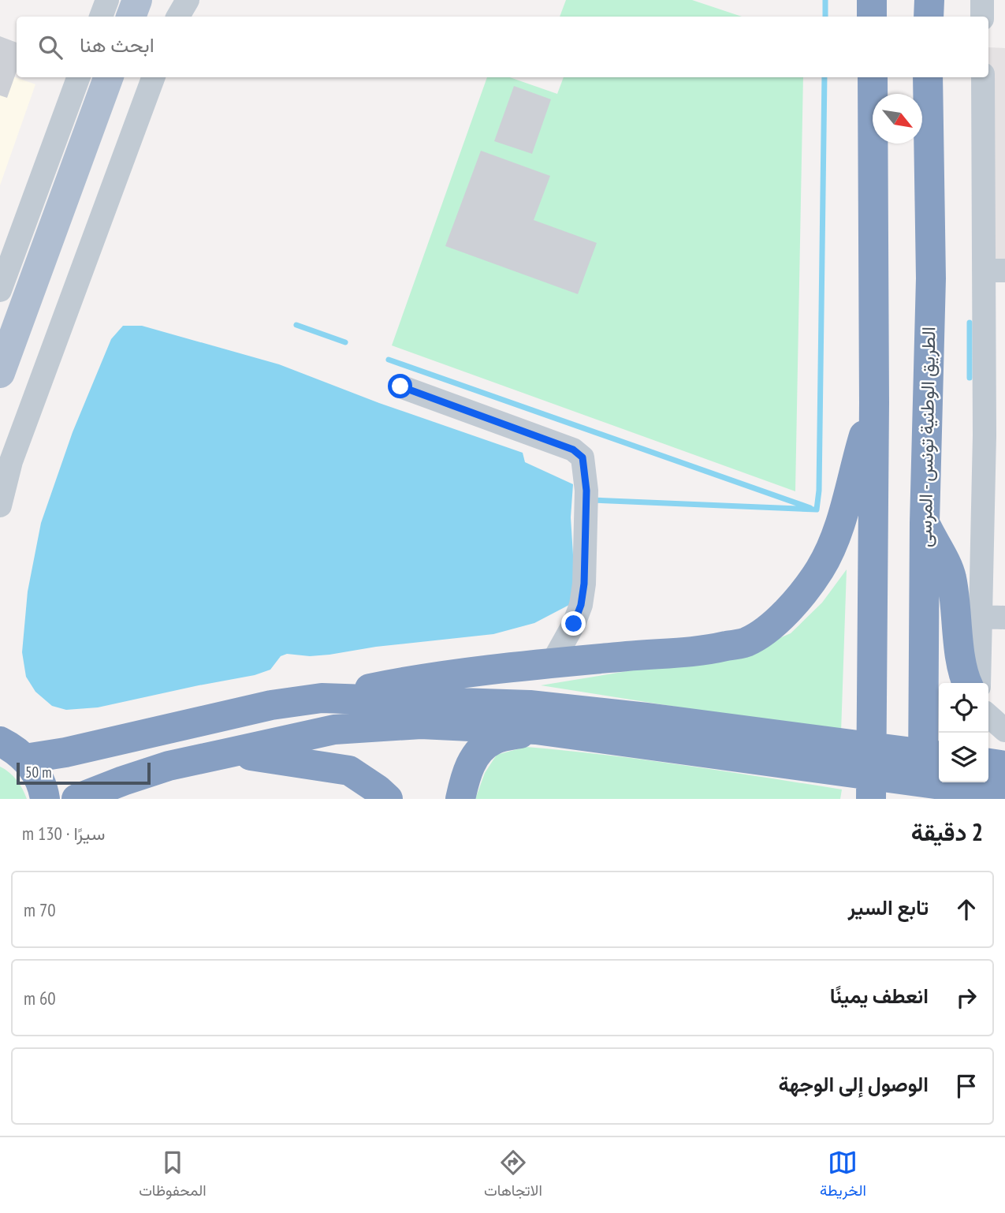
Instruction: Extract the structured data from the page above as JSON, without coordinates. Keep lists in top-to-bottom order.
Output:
{
  "streets": {
    "highway": ["الطريق الوطنية تونس - المرسى"]
  },
  "scale_bar": "50 m",
  "north": "bottom right",
  "page": {
    "search": "ابحث هنا",
    "scale": "50 m",
    "heading": ["2 دقيقة", "سيرًا · 130 m"],
    "list": [
      ["تابع السير", "70 m"],
      ["انعطف يمينًا", "60 m"],
      "الوصول إلى الوجهة"
    ],
    "nav": ["الخريطة", "الاتجاهات", "المحفوظات"]
  }
}
